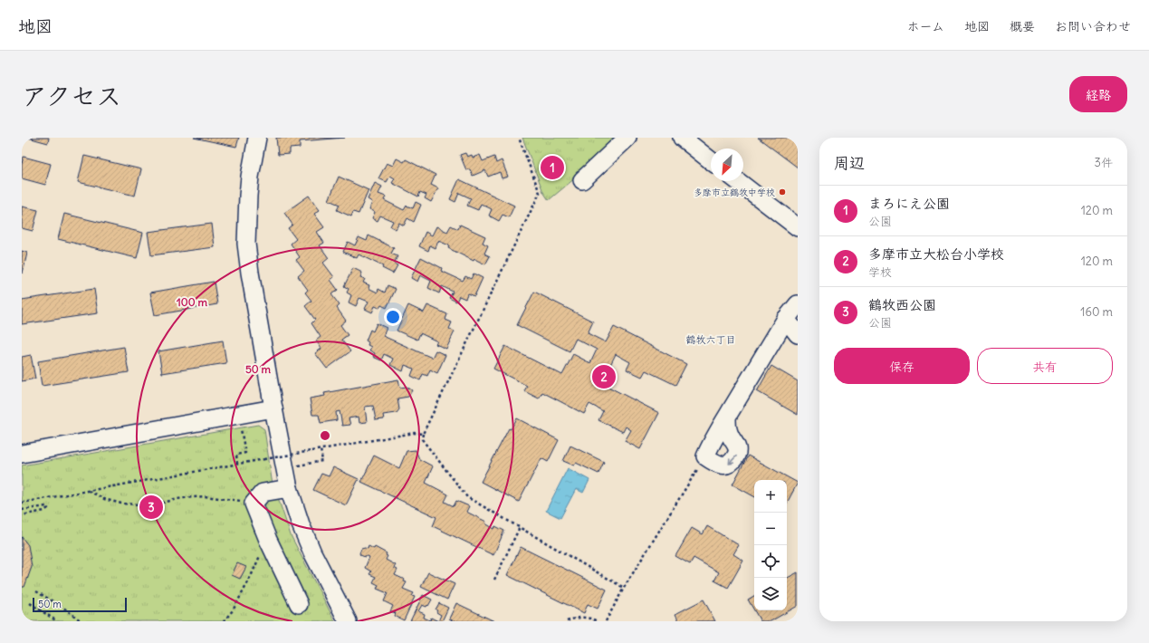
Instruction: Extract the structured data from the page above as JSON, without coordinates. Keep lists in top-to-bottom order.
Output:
{
  "districts": ["鶴牧六丁目"],
  "places": ["多摩市立鶴牧中学校"],
  "scale_bar": "50 m",
  "north": "bottom left",
  "page": {
    "header": "地図",
    "nav": [
      "ホーム",
      "地図",
      "概要",
      "お問い合わせ"
    ],
    "title": "アクセス",
    "buttons": [
      "経路",
      ["保存", "共有"]
    ],
    "heading": ["周辺", "3件"],
    "pins": ["1", "2", "3"],
    "list": [
      {
        "mark": "1",
        "name": "まろにえ公園",
        "note": "公園",
        "value": "120 m"
      },
      {
        "mark": "2",
        "name": "多摩市立大松台小学校",
        "note": "学校",
        "value": "120 m"
      },
      {
        "mark": "3",
        "name": "鶴牧西公園",
        "note": "公園",
        "value": "160 m"
      }
    ],
    "map_buttons": ["+", "−"],
    "scale": "50 m"
  },
  "rings": ["100 m", "50 m"]
}
